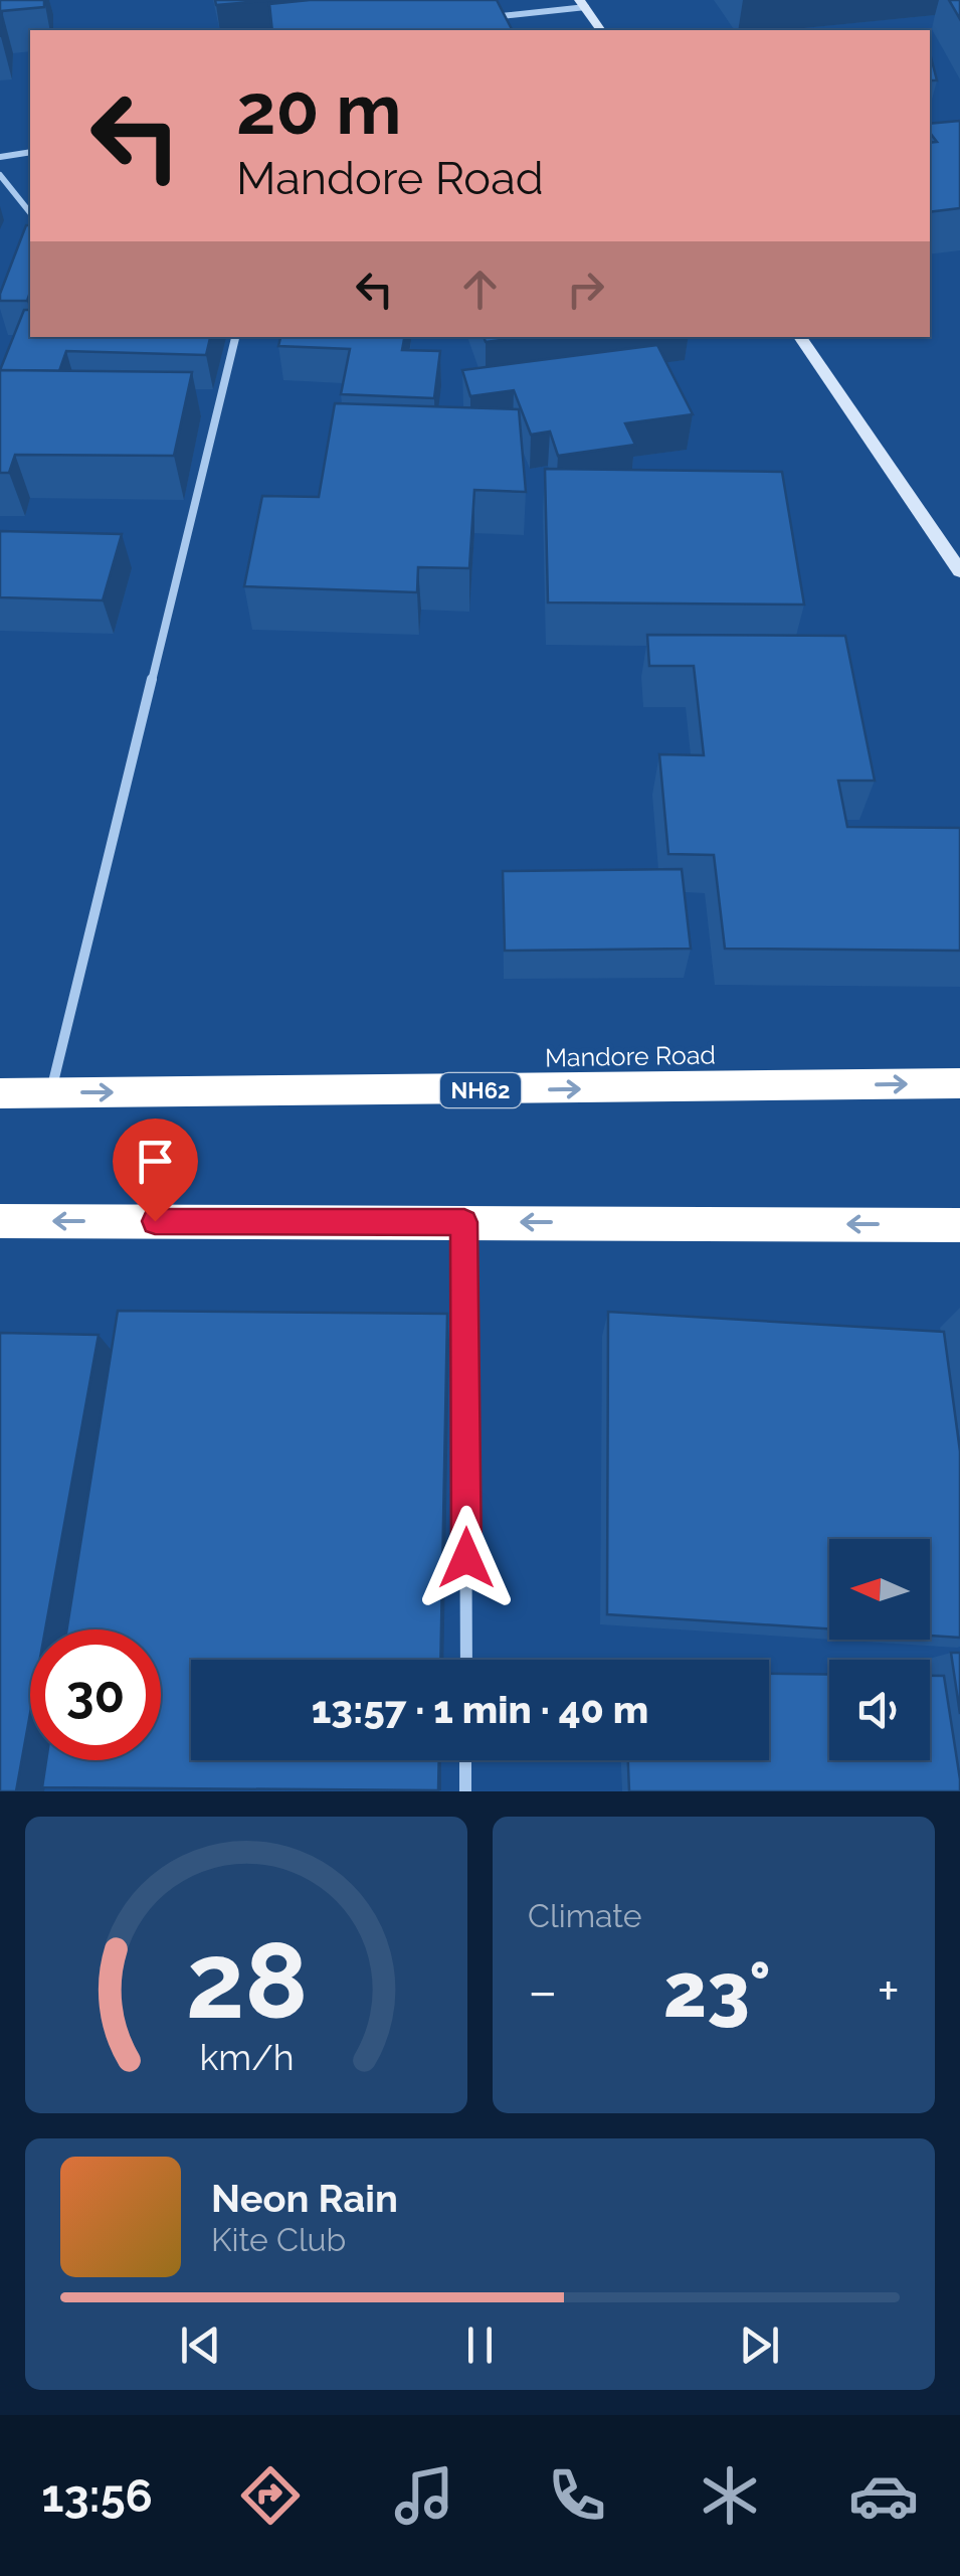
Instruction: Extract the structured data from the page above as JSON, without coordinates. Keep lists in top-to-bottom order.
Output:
{
  "streets": {
    "highway": ["Mandore Road", "NH62"]
  },
  "north": "left",
  "page": {
    "turn": ["20 m", "Mandore Road"],
    "limit": "30",
    "trip": "13:57 · 1 min · 40 m",
    "tile": "Climate",
    "heat": ["−", "23°", "+"],
    "song": ["Neon Rain", "Kite Club"],
    "tabs": "13:56",
    "gauge": ["28", "km/h"]
  }
}
